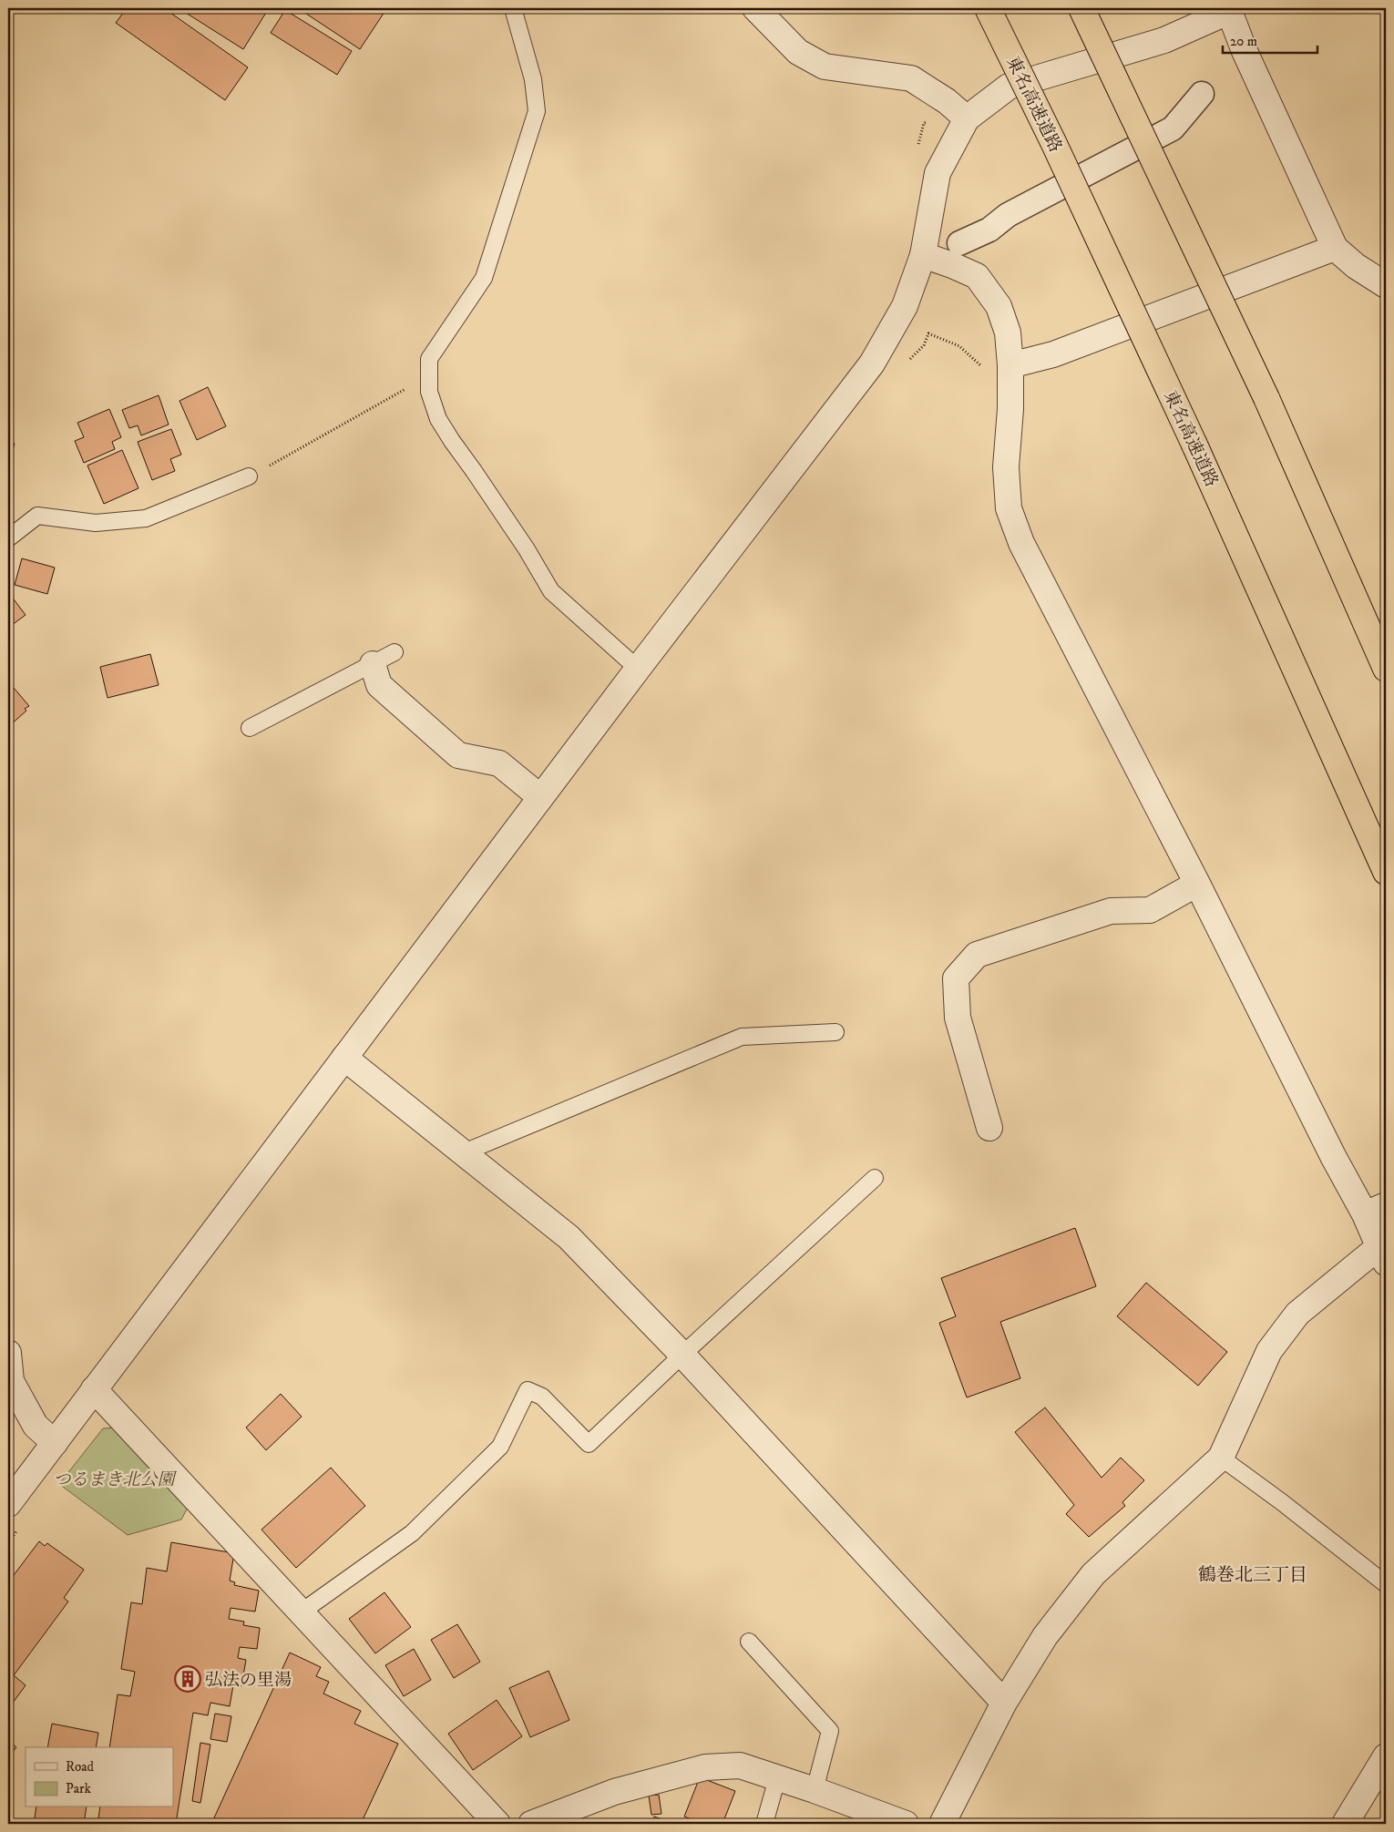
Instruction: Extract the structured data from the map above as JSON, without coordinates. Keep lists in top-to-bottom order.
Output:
{
  "streets": {
    "highway": ["東名高速道路"]
  },
  "districts": ["鶴巻北三丁目"],
  "parks": ["つるまき北公園"],
  "places": {
    "building": ["弘法の里湯"]
  },
  "legend": ["Road", "Park"],
  "scale_bar": "20 m"
}
